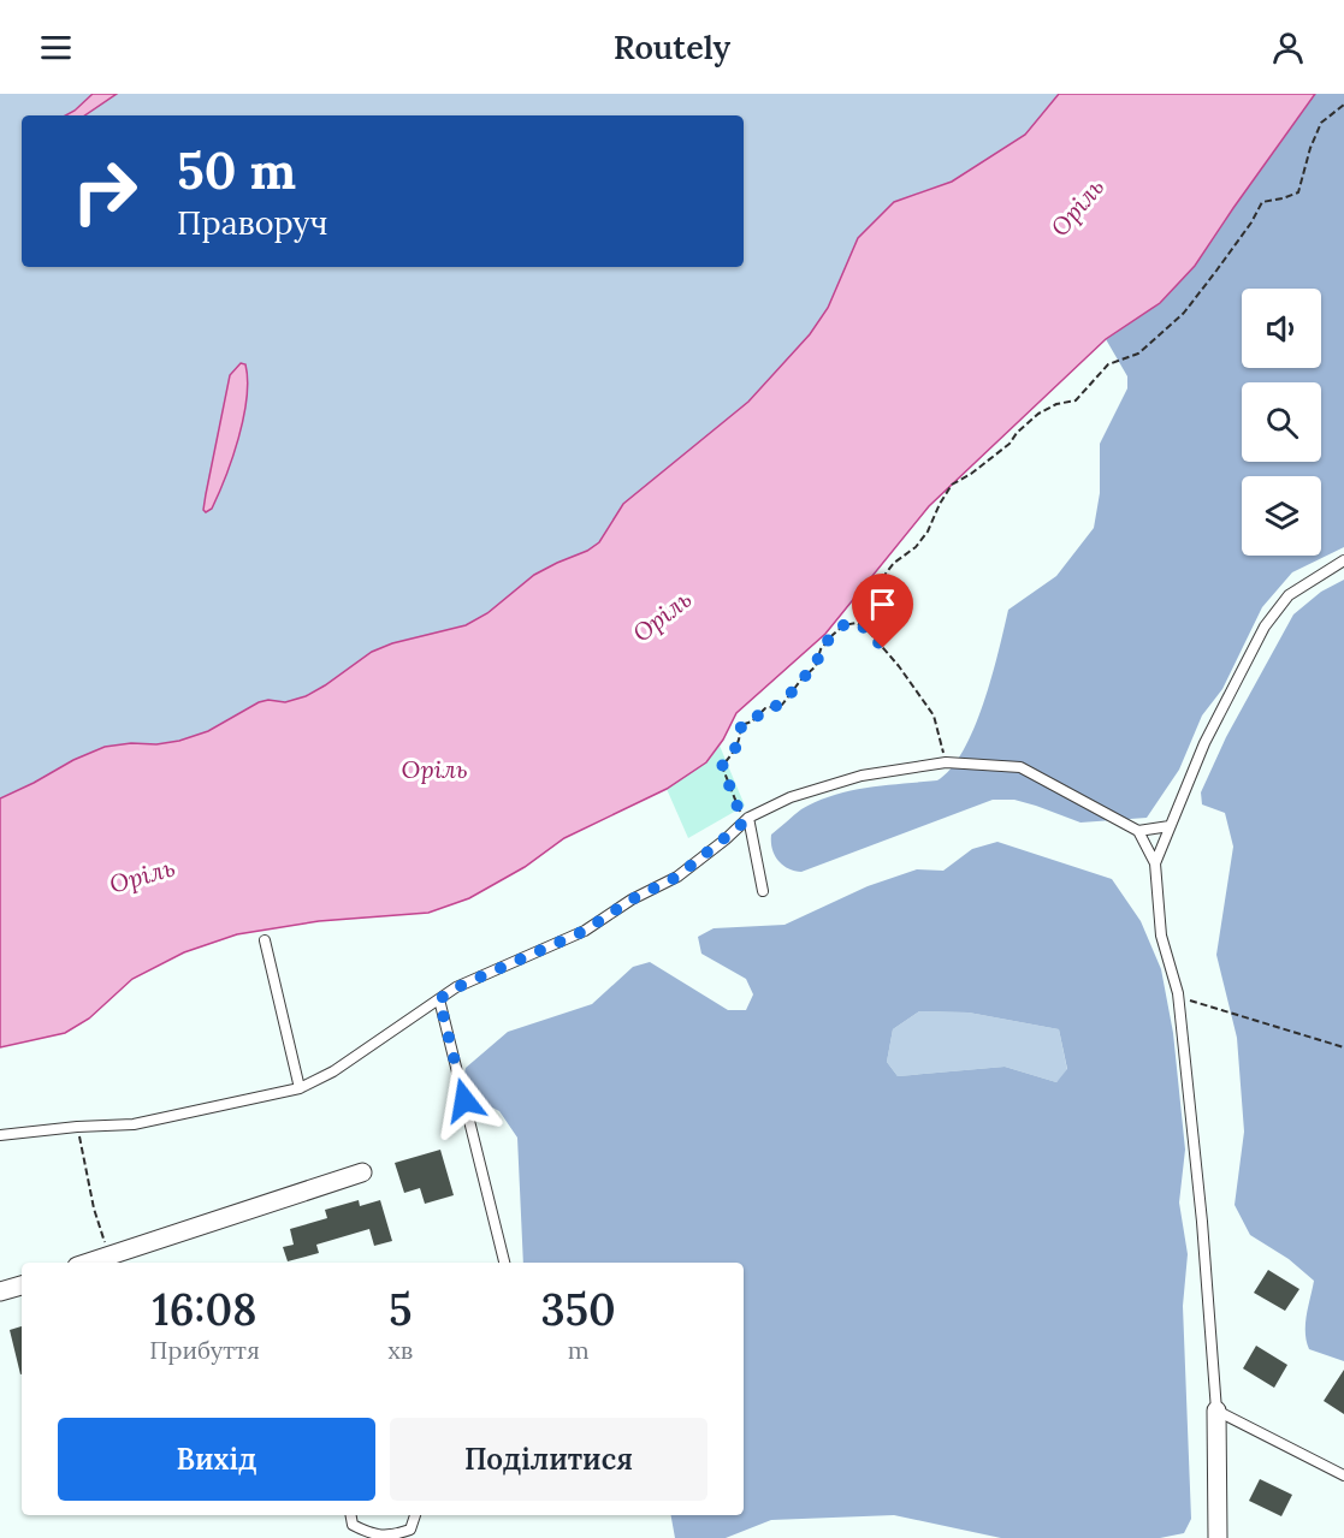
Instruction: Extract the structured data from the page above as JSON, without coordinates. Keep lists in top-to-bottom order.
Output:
{
  "water": ["Оріль", "Орiль"],
  "page": {
    "header": "Routely",
    "turn": ["50 m", "Праворуч"],
    "eta": [
      "16:08",
      "Прибуття",
      "5",
      "хв",
      "350",
      "m"
    ],
    "buttons": ["Вихід", "Поділитися"]
  }
}
